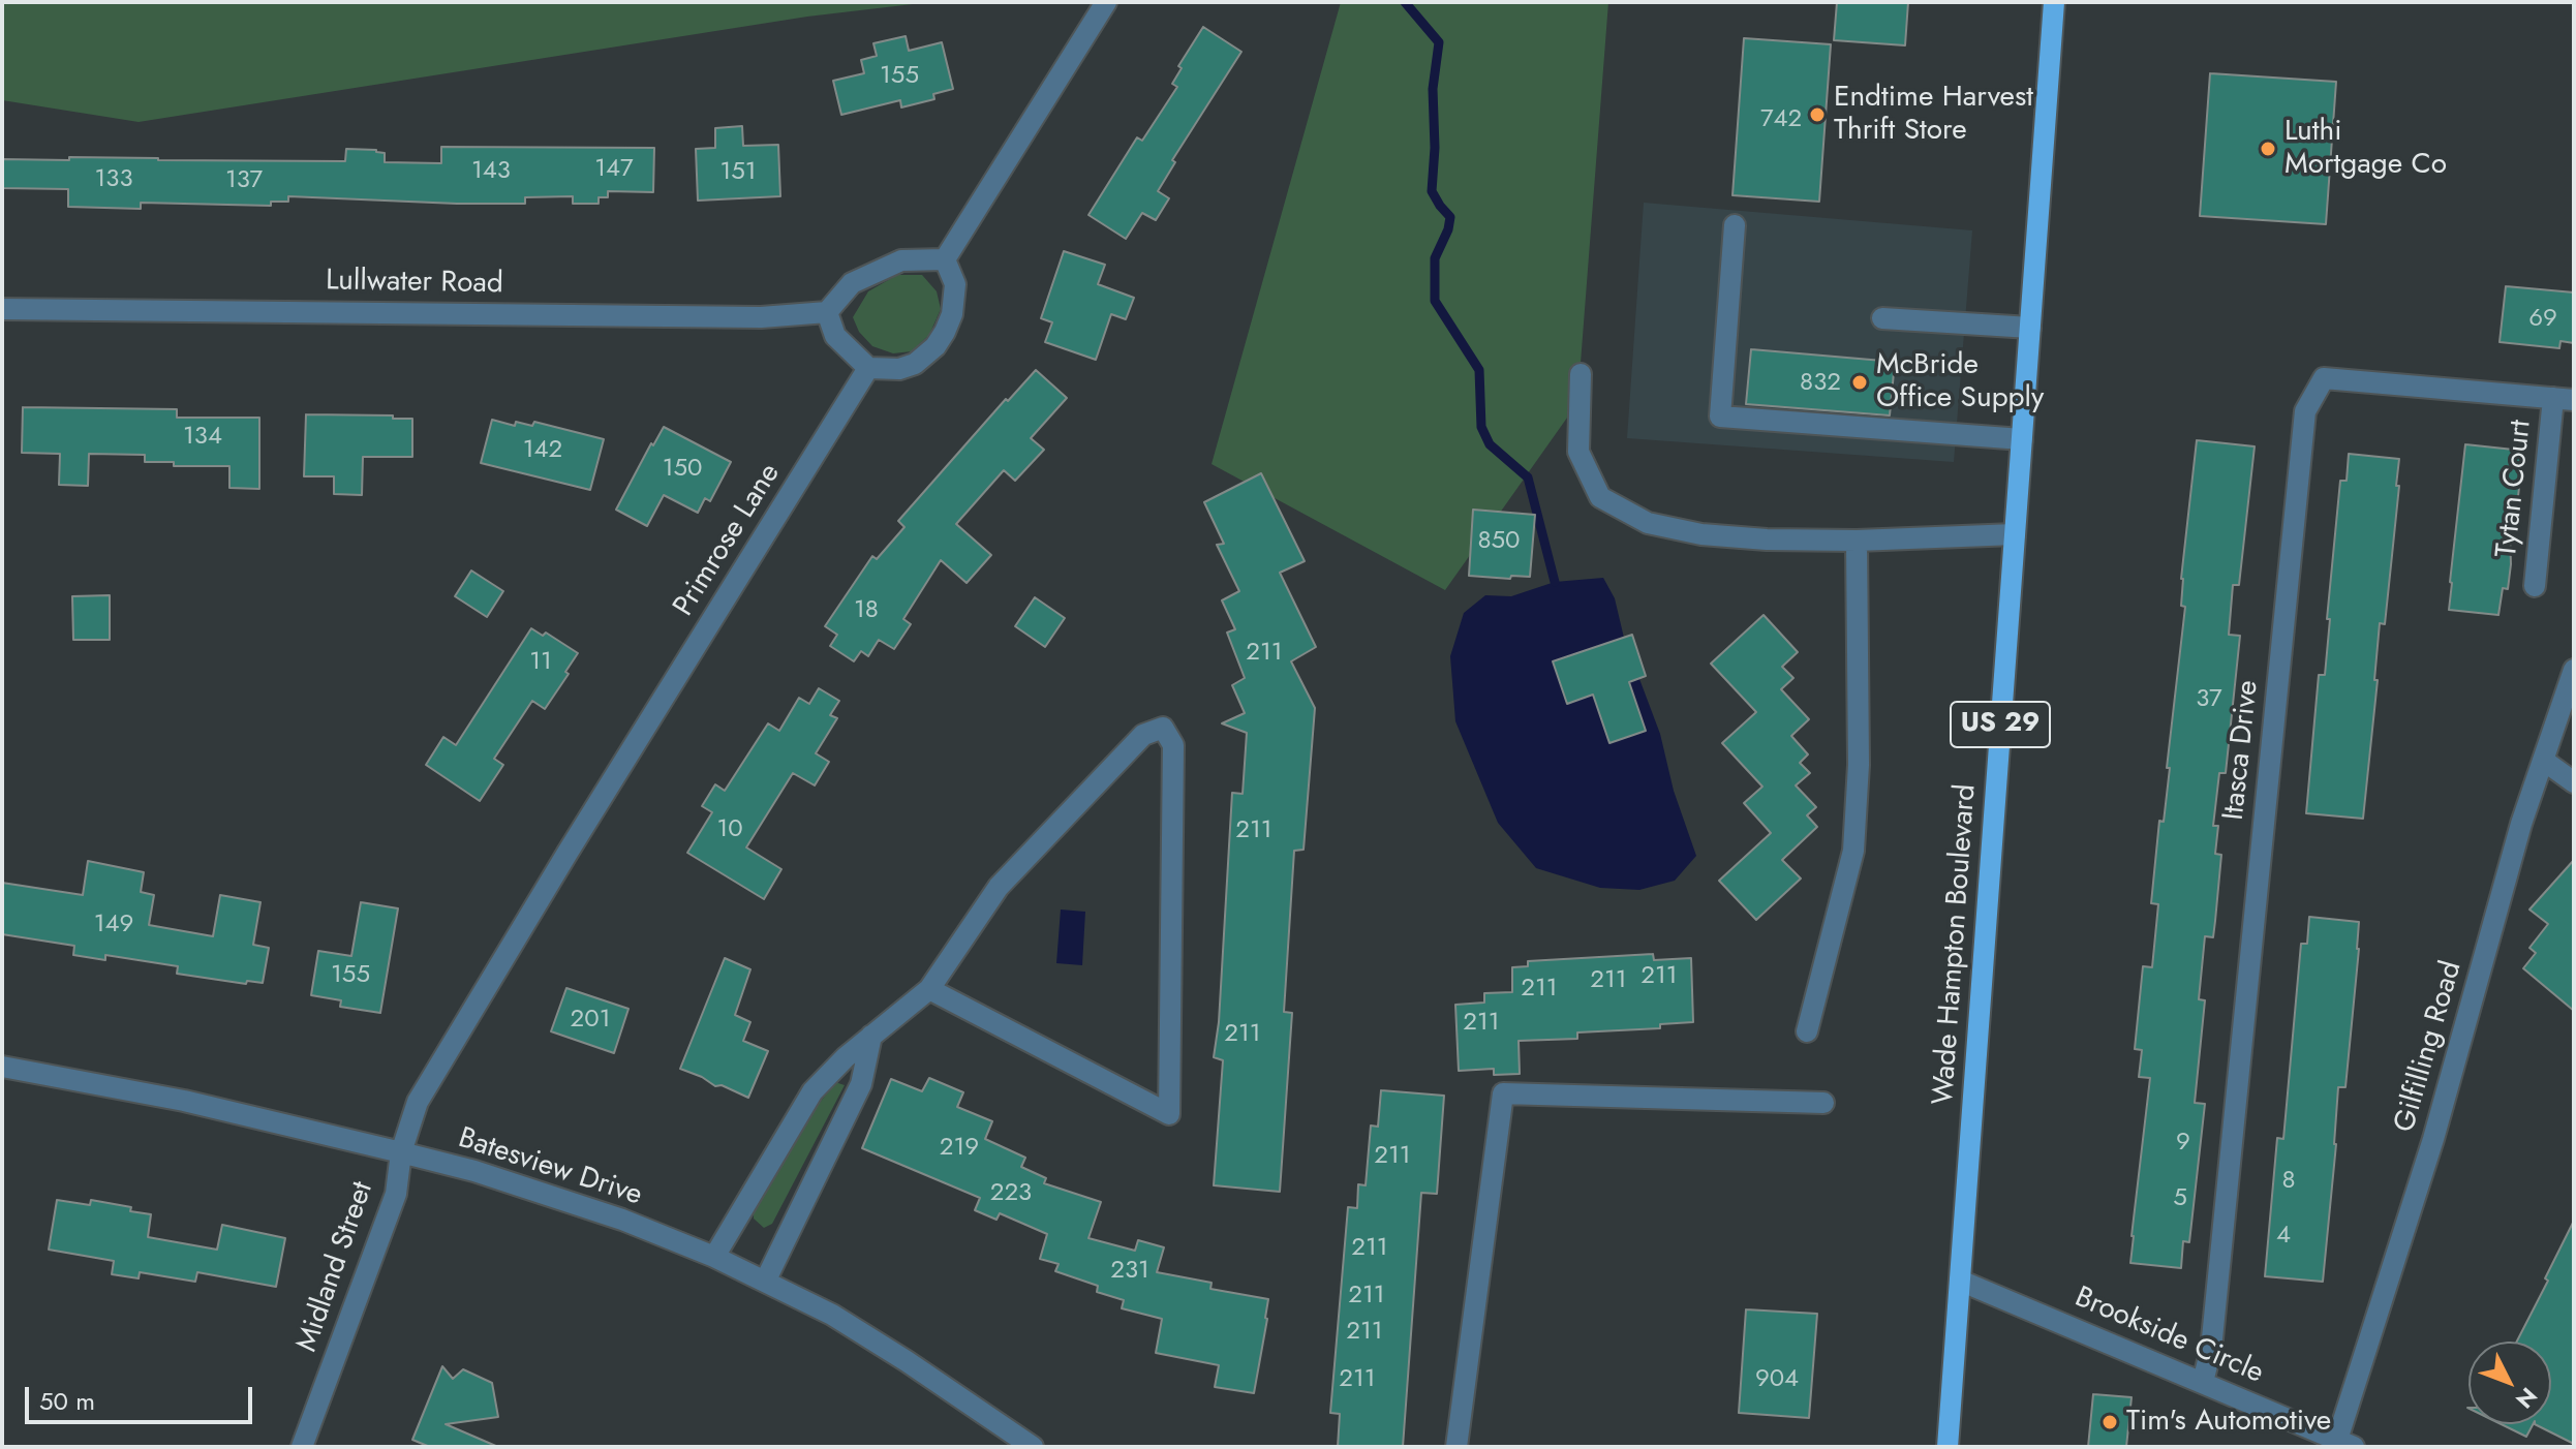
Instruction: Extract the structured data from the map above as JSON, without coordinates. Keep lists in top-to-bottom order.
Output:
{
  "streets": {
    "main road": ["US 29", "Wade Hampton Boulevard"],
    "street": [
      "Lullwater Road",
      "Tytan Court",
      "Primrose Lane",
      "Itasca Drive",
      "Gilfilling Road",
      "Batesview Drive",
      "Midland Street",
      "Brookside Circle"
    ]
  },
  "crossings": [
    ["Lullwater Road", "Primrose Lane"],
    ["Tytan Court", "Itasca Drive"],
    ["Primrose Lane", "Batesview Drive"],
    ["Primrose Lane", "Midland Street"],
    ["Itasca Drive", "Brookside Circle"],
    ["Wade Hampton Boulevard", "Brookside Circle"],
    ["Gilfilling Road", "Brookside Circle"],
    ["Batesview Drive", "Midland Street"]
  ],
  "places": [
    "Endtime Harvest Thrift Store",
    "Luthi Mortgage Co",
    "McBride Office Supply",
    "Tim's Automotive"
  ],
  "house_numbers": [
    "155",
    "742",
    "147",
    "143",
    "151",
    "133",
    "137",
    "69",
    "832",
    "134",
    "142",
    "150",
    "850",
    "18",
    "211",
    "11",
    "37",
    "10",
    "211",
    "149",
    "155",
    "211",
    "211",
    "211",
    "201",
    "211",
    "211",
    "9",
    "219",
    "211",
    "8",
    "223",
    "5",
    "4",
    "211",
    "231",
    "211",
    "211",
    "211",
    "904"
  ],
  "scale_bar": "50 m",
  "north": "bottom right"
}
